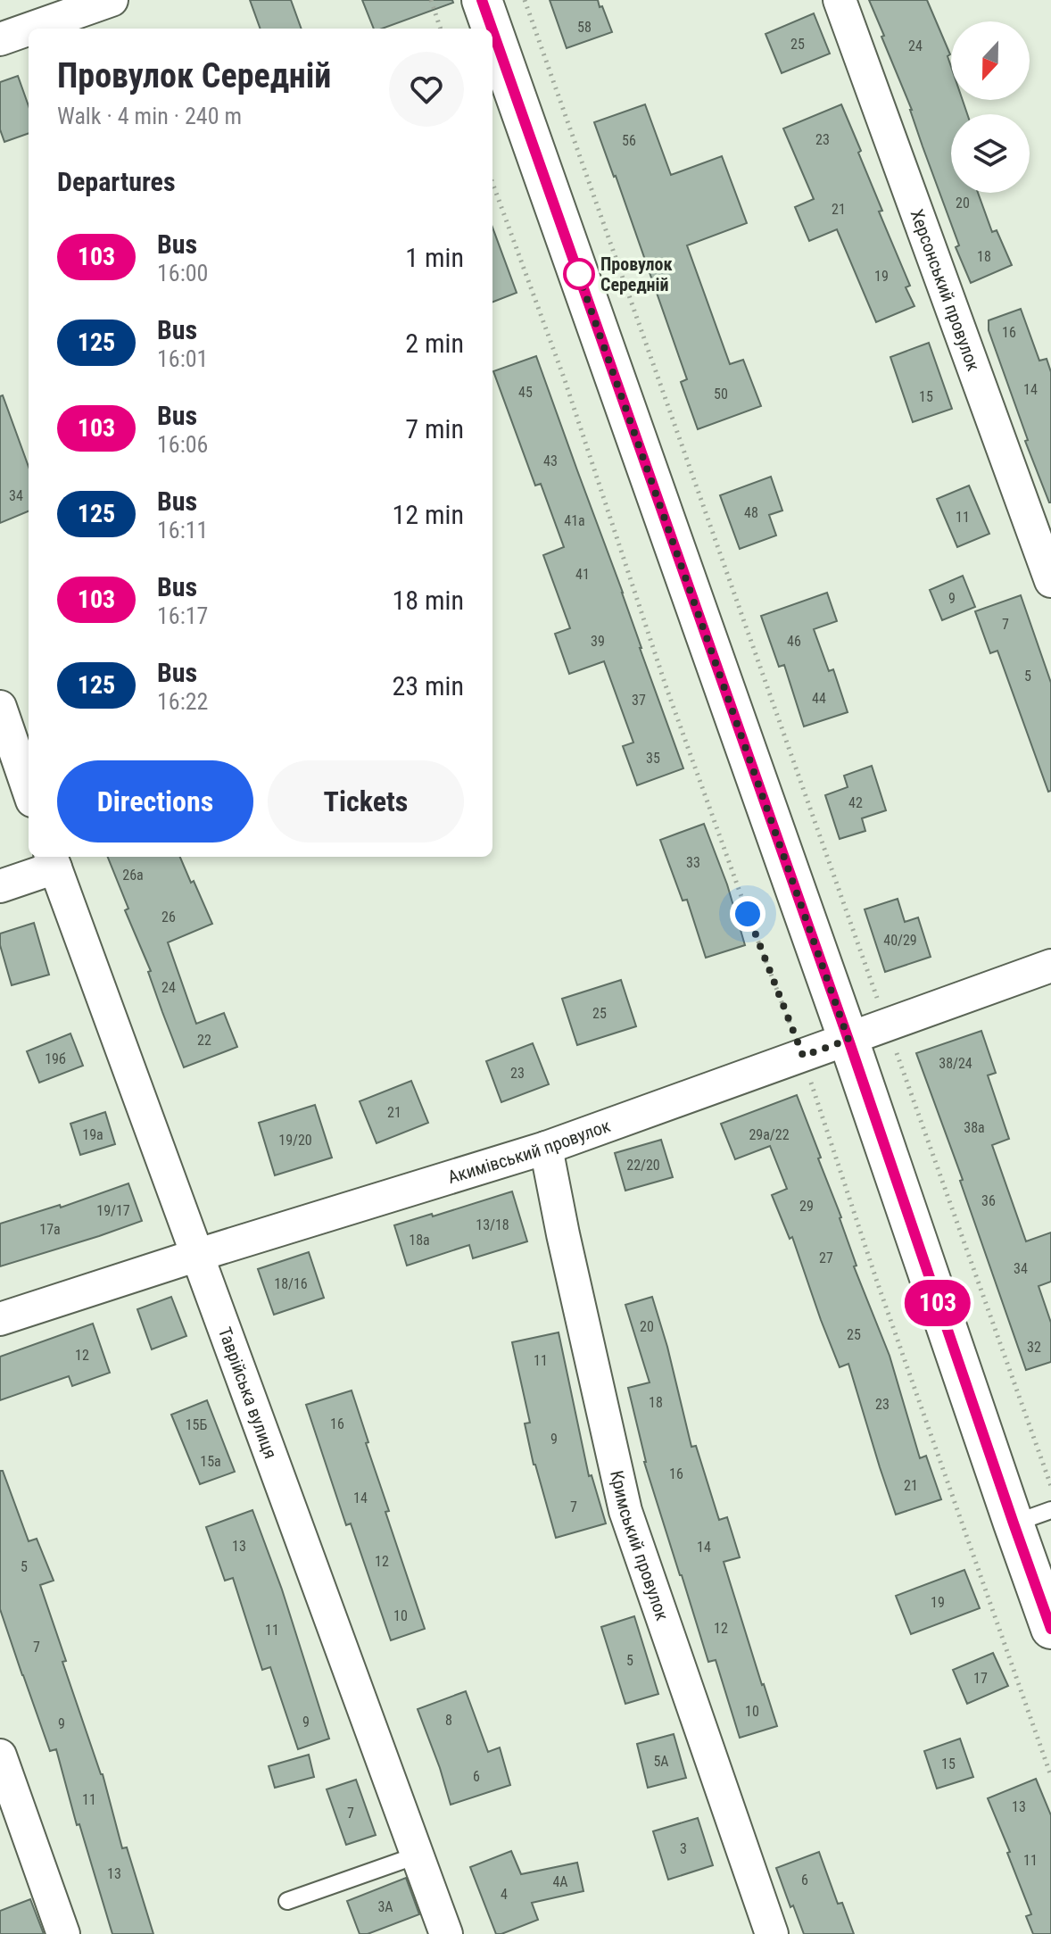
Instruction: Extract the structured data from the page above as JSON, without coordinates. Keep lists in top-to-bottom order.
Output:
{
  "streets": {
    "street": [
      "Херсонський провулок",
      "Акимівський провулок",
      "Таврійська вулиця",
      "Кримський провулок"
    ]
  },
  "crossings": [
    ["Акимівський провулок", "Таврійська вулиця"],
    ["Акимівський провулок", "Кримський провулок"]
  ],
  "places": ["Провулок Середній"],
  "lines": ["bus line 103"],
  "house_numbers": [
    "58",
    "25",
    "24",
    "23",
    "56",
    "20",
    "21",
    "18",
    "19",
    "16",
    "14",
    "45",
    "50",
    "15",
    "43",
    "34",
    "48",
    "11",
    "41а",
    "41",
    "9",
    "7",
    "39",
    "46",
    "5",
    "44",
    "37",
    "35",
    "42",
    "33",
    "26а",
    "26",
    "40/29",
    "24",
    "25",
    "22",
    "19б",
    "38/24",
    "23",
    "21",
    "38а",
    "19а",
    "29а/22",
    "19/20",
    "22/20",
    "36",
    "29",
    "19/17",
    "13/18",
    "17а",
    "18а",
    "27",
    "34",
    "18/16",
    "20",
    "25",
    "32",
    "12",
    "11",
    "18",
    "23",
    "16",
    "15Б",
    "9",
    "15а",
    "16",
    "21",
    "14",
    "7",
    "13",
    "14",
    "12",
    "5",
    "19",
    "10",
    "12",
    "11",
    "7",
    "5",
    "17",
    "10",
    "8",
    "9",
    "9",
    "5А",
    "15",
    "6",
    "11",
    "13",
    "7",
    "3",
    "11",
    "13",
    "6",
    "4А",
    "4",
    "3А"
  ],
  "north": "bottom",
  "page": {
    "on_map": "103",
    "heading": [
      ["Провулок Середній", "Walk · 4 min · 240 m"],
      "Departures"
    ],
    "list": [
      {
        "mark": "103",
        "name": "Bus",
        "note": "16:00",
        "value": "1 min"
      },
      {
        "mark": "125",
        "name": "Bus",
        "note": "16:01",
        "value": "2 min"
      },
      {
        "mark": "103",
        "name": "Bus",
        "note": "16:06",
        "value": "7 min"
      },
      {
        "mark": "125",
        "name": "Bus",
        "note": "16:11",
        "value": "12 min"
      },
      {
        "mark": "103",
        "name": "Bus",
        "note": "16:17",
        "value": "18 min"
      },
      {
        "mark": "125",
        "name": "Bus",
        "note": "16:22",
        "value": "23 min"
      }
    ],
    "buttons": ["Directions", "Tickets"]
  }
}
